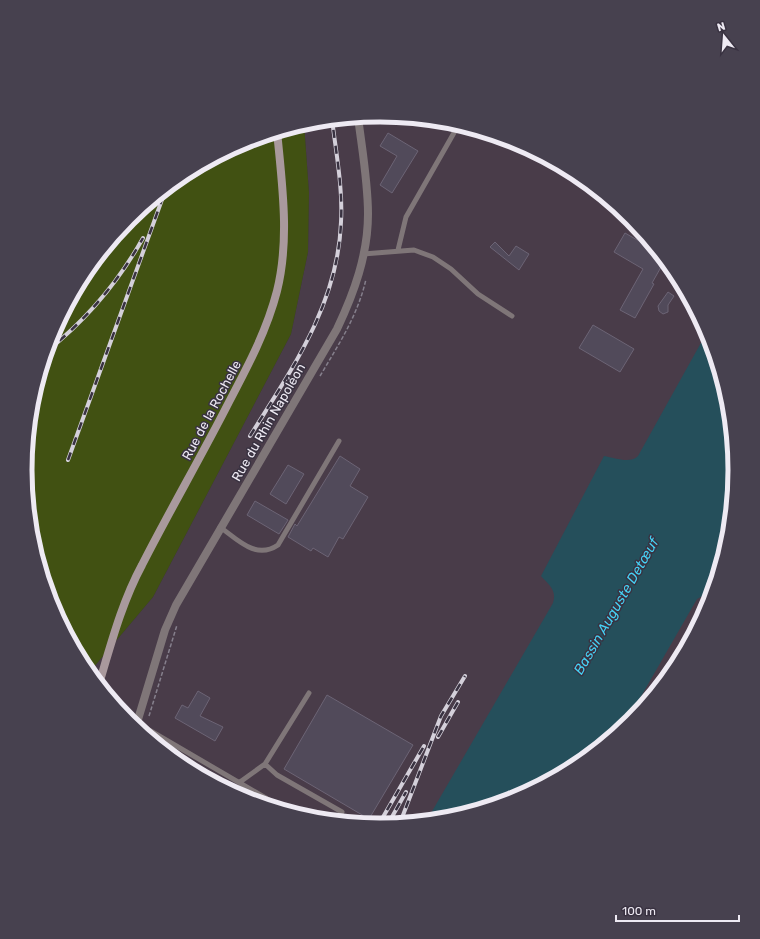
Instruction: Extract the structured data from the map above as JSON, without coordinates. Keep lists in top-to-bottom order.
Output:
{
  "streets": {
    "main road": ["Rue de la Rochelle"],
    "street": ["Rue du Rhin Napoléon"]
  },
  "water": ["Bassin Auguste Detœuf"],
  "scale_bar": "100 m",
  "north": "top"
}
